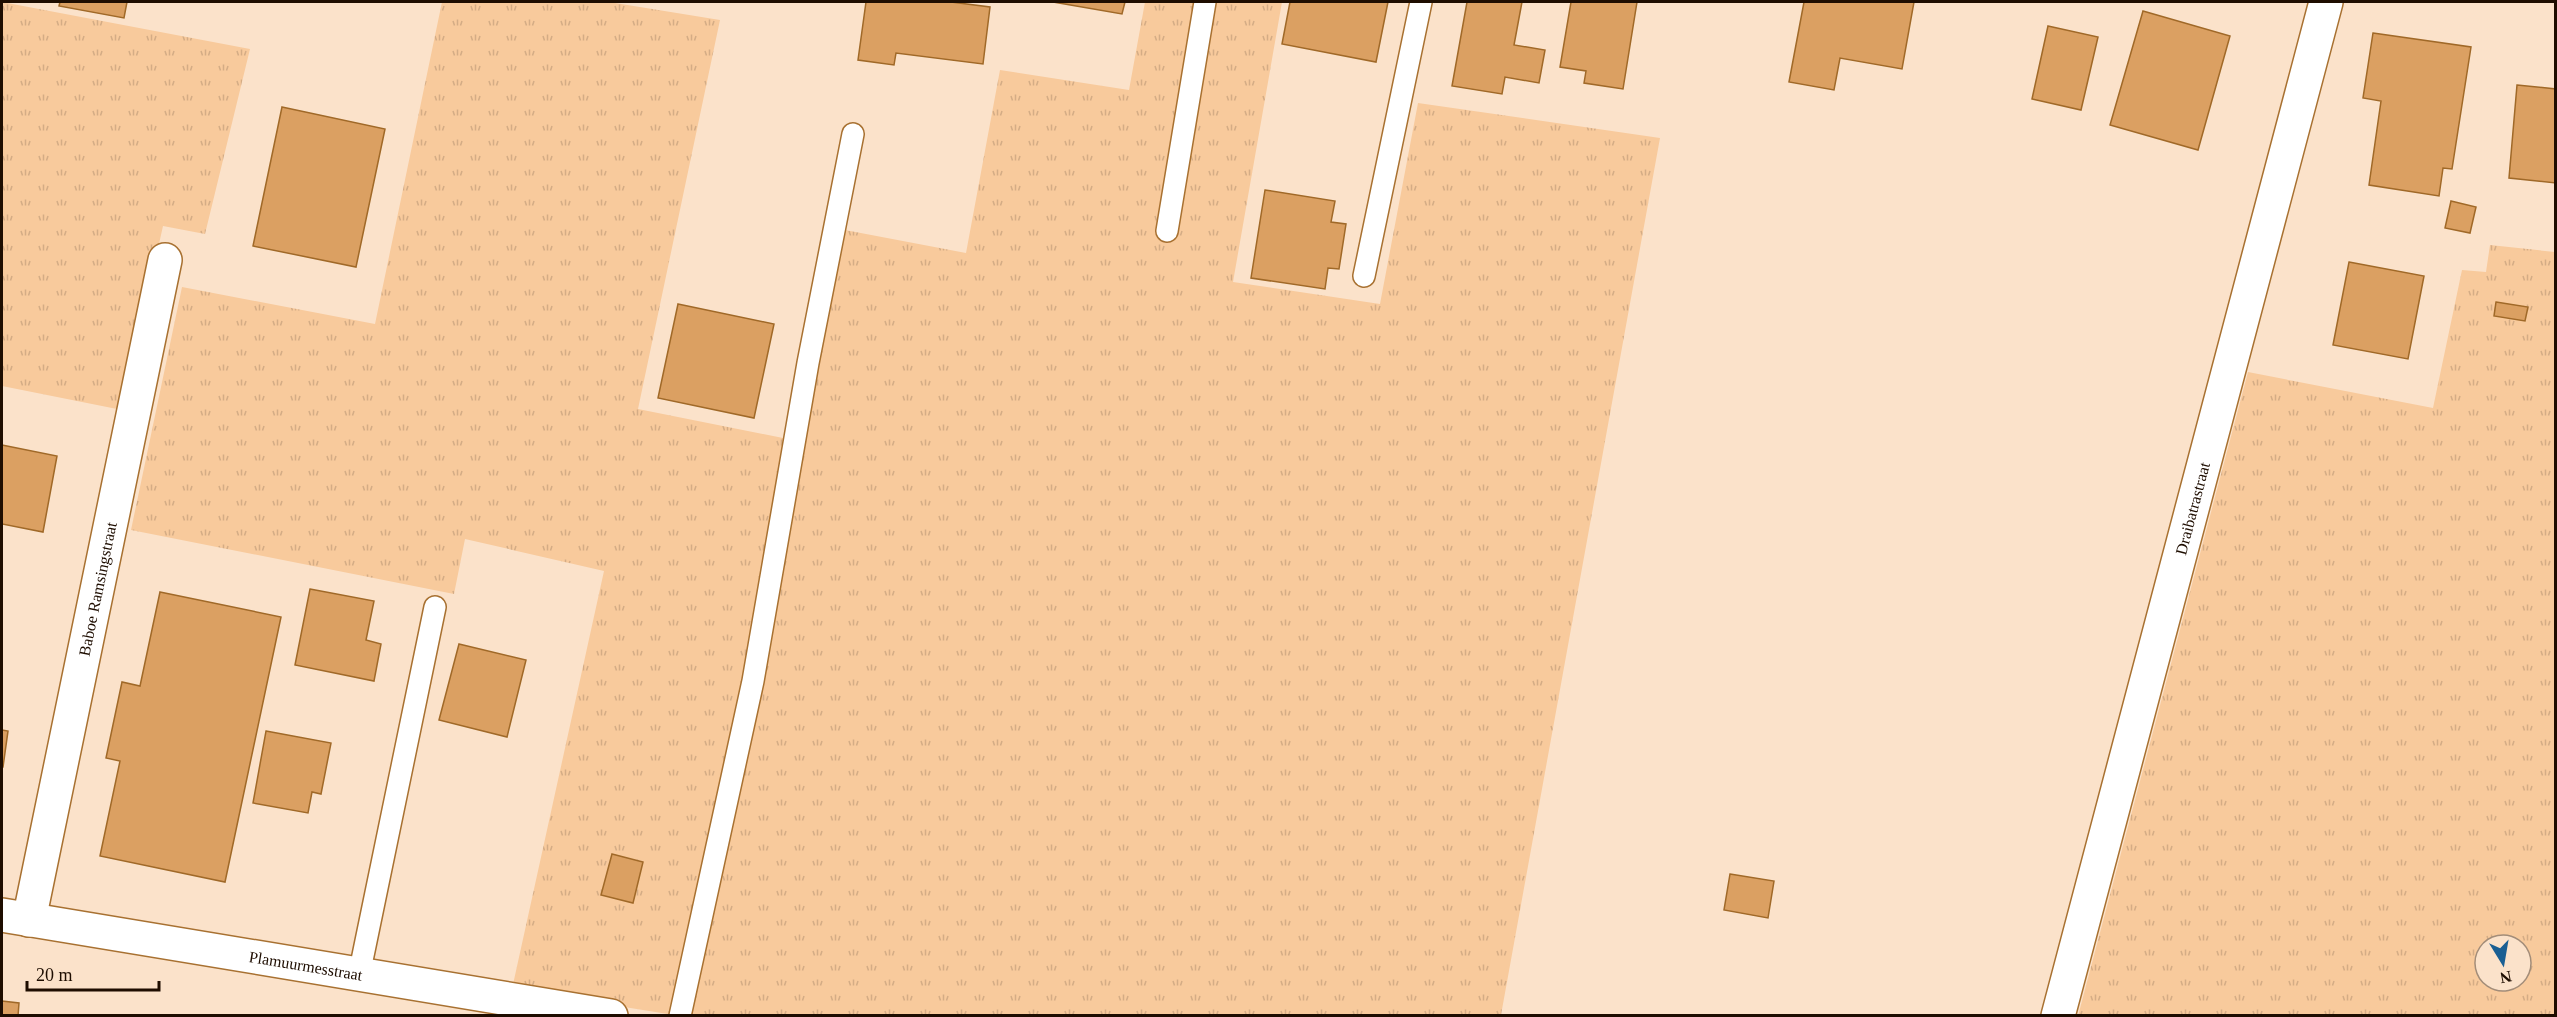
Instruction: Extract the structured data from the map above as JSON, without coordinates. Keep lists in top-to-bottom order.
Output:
{
  "streets": {
    "street": ["Draibatrastraat", "Baboe Ramsingstraat", "Plamuurmesstraat"]
  },
  "crossings": [
    ["Baboe Ramsingstraat", "Plamuurmesstraat"]
  ],
  "scale_bar": "20 m",
  "north": "bottom"
}
